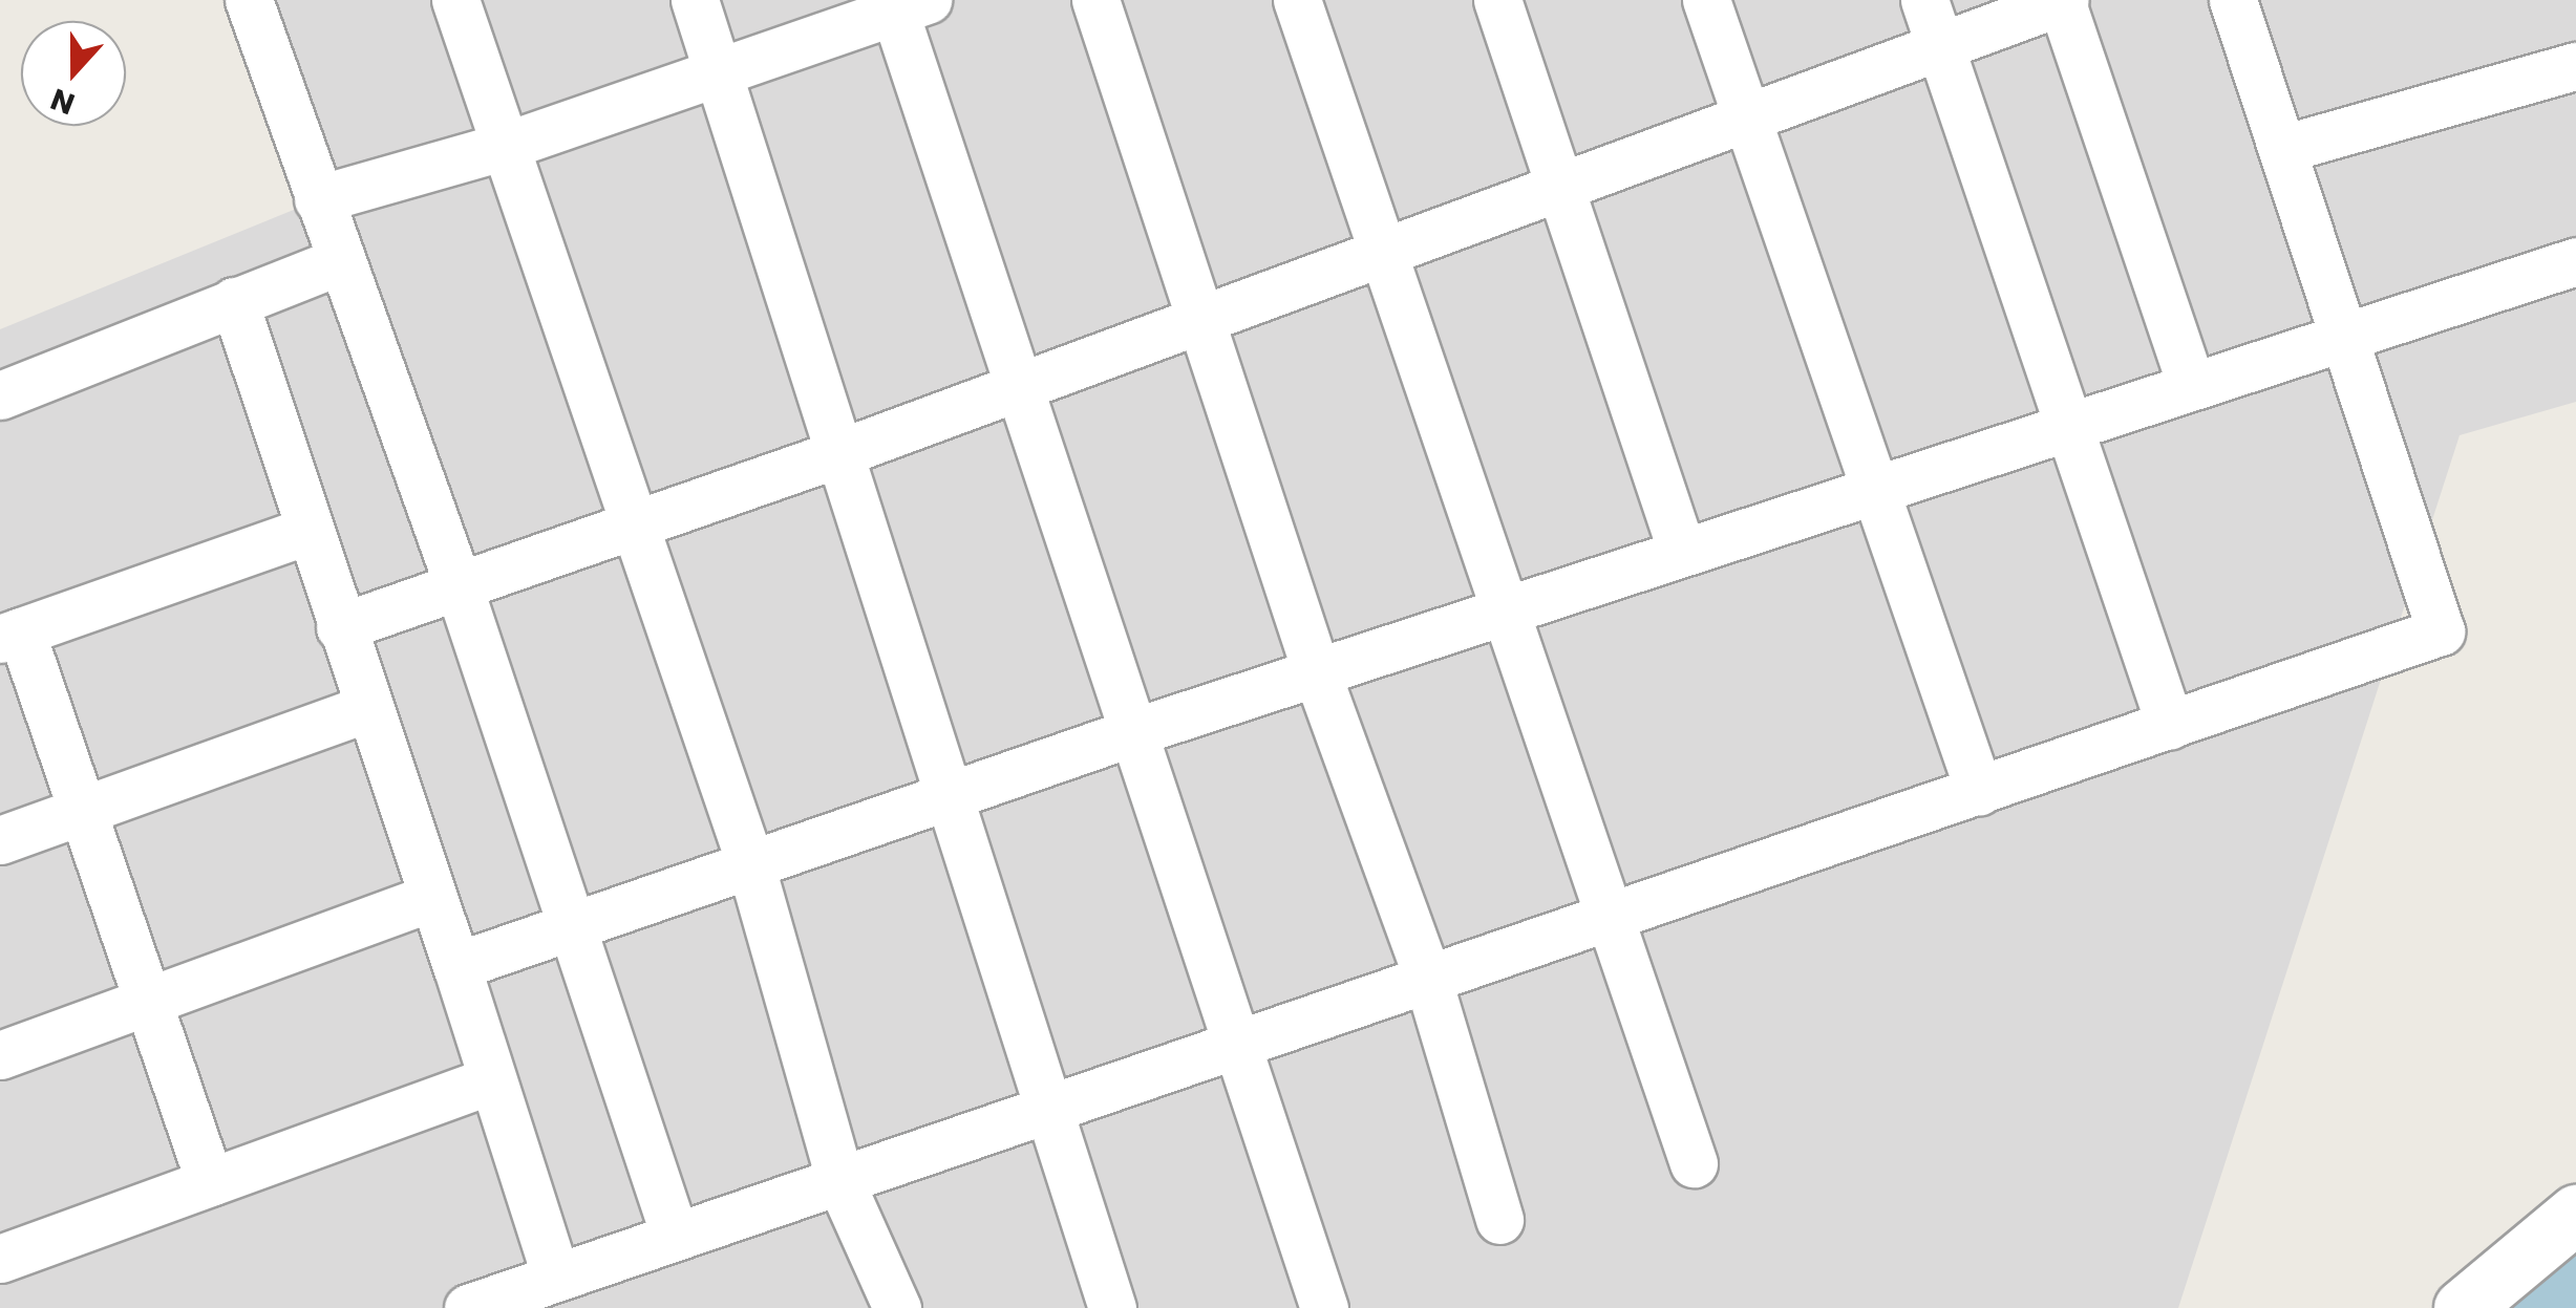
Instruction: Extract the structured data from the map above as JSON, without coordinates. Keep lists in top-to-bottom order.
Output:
{
  "north": "bottom"
}
